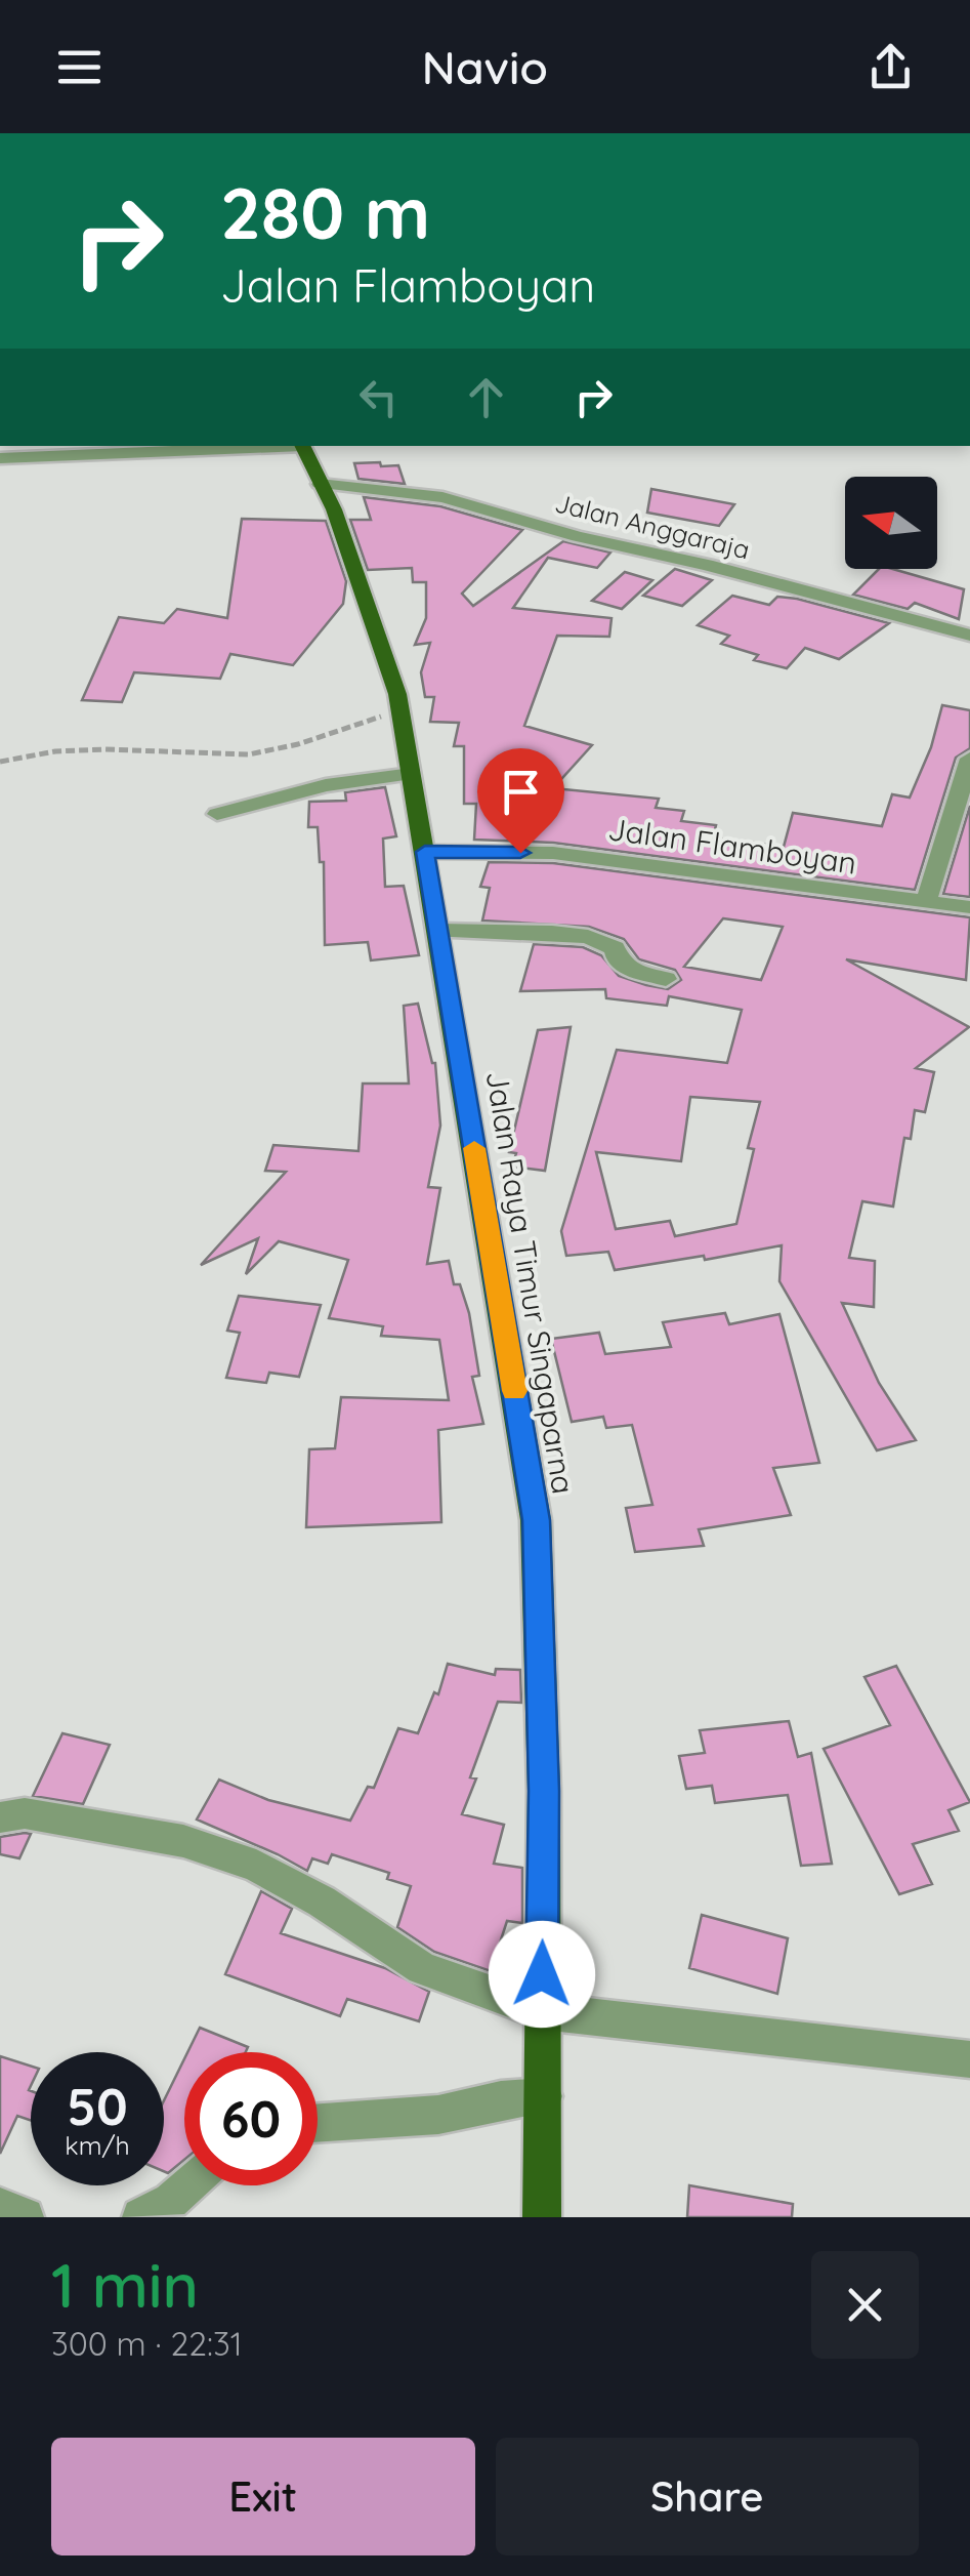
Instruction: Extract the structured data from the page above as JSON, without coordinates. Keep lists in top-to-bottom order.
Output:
{
  "streets": {
    "main road": ["Jalan Raya Timur Singaparna"],
    "street": ["Jalan Anggaraja", "Jalan Flamboyan"]
  },
  "crossings": [
    ["Jalan Anggaraja", "Jalan Raya Timur Singaparna"],
    ["Jalan Flamboyan", "Jalan Raya Timur Singaparna"]
  ],
  "north": "left",
  "page": {
    "header": "Navio",
    "turn": ["280 m", "Jalan Flamboyan"],
    "speed": "50 km/h",
    "limit": "60",
    "heading": ["1 min", "300 m · 22:31"],
    "buttons": ["Exit", "Share"]
  }
}
